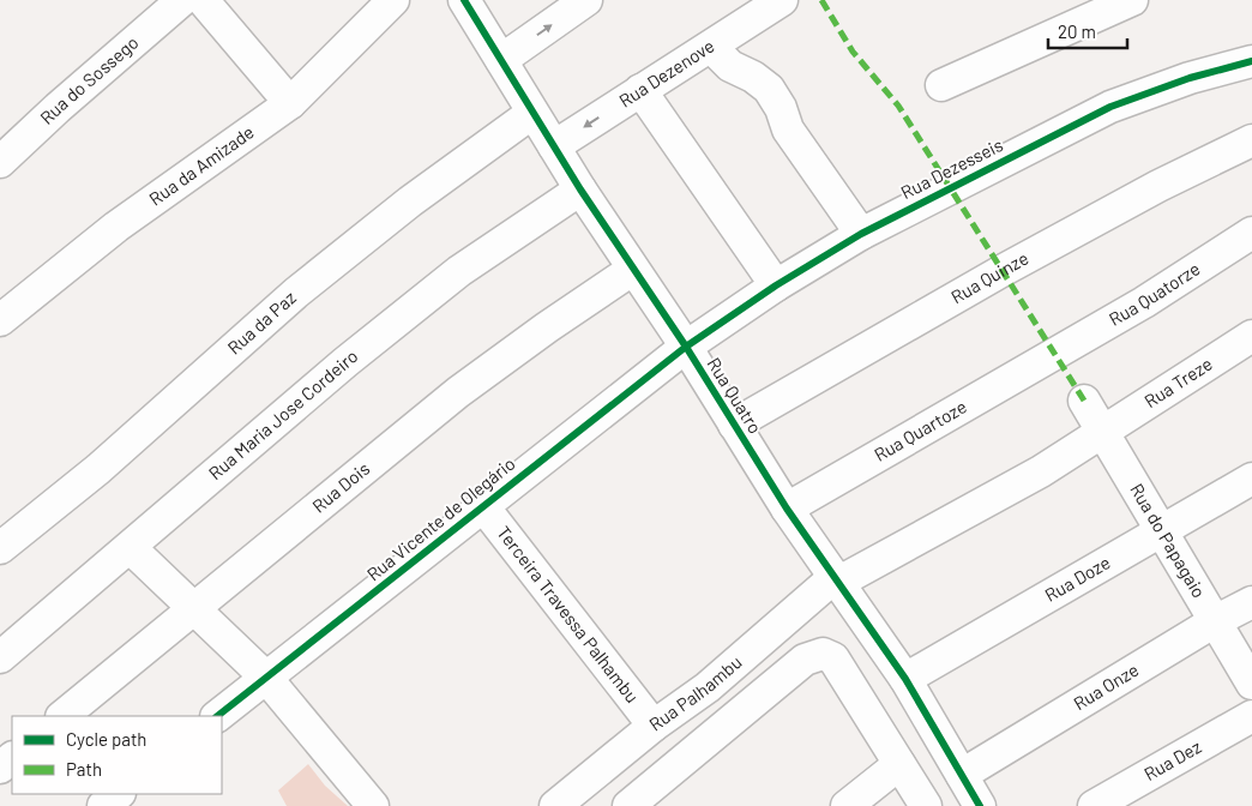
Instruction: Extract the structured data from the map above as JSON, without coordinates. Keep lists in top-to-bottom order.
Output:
{
  "streets": {
    "street": [
      "Rua Dezenove",
      "Rua do Sossego",
      "Rua da Amizade",
      "Rua Dezesseis",
      "Rua Quinze",
      "Rua Quatorze",
      "Rua da Paz",
      "Rua Treze",
      "Rua Quatro",
      "Rua Maria Jose Cordeiro",
      "Rua Quartoze",
      "Rua Dois",
      "Rua Vicente de Olegário",
      "Rua do Papagaio",
      "Rua Doze",
      "Terceira Travessa Palhambu",
      "Rua Onze",
      "Rua Palhambu",
      "Rua Dez"
    ]
  },
  "crossings": [
    ["Rua Dezenove", "Rua Quatro"],
    ["Rua Dezesseis", "Rua Quatro"],
    ["Rua Dezesseis", "Rua Vicente de Olegário"],
    ["Rua Quinze", "Rua Quatro"],
    ["Rua Quatorze", "Rua Quartoze"],
    ["Rua da Paz", "Rua Quatro"],
    ["Rua Treze", "Rua do Papagaio"],
    ["Rua Quatro", "Rua Maria Jose Cordeiro"],
    ["Rua Quatro", "Rua Quartoze"],
    ["Rua Quatro", "Rua Dois"],
    ["Rua Quatro", "Rua Vicente de Olegário"],
    ["Rua Quatro", "Rua Doze"],
    ["Rua Quatro", "Rua Onze"],
    ["Rua Quatro", "Rua Palhambu"],
    ["Rua Vicente de Olegário", "Terceira Travessa Palhambu"],
    ["Rua do Papagaio", "Rua Doze"],
    ["Rua do Papagaio", "Rua Onze"],
    ["Terceira Travessa Palhambu", "Rua Palhambu"]
  ],
  "legend": ["Cycle path", "Path"],
  "scale_bar": "20 m"
}
